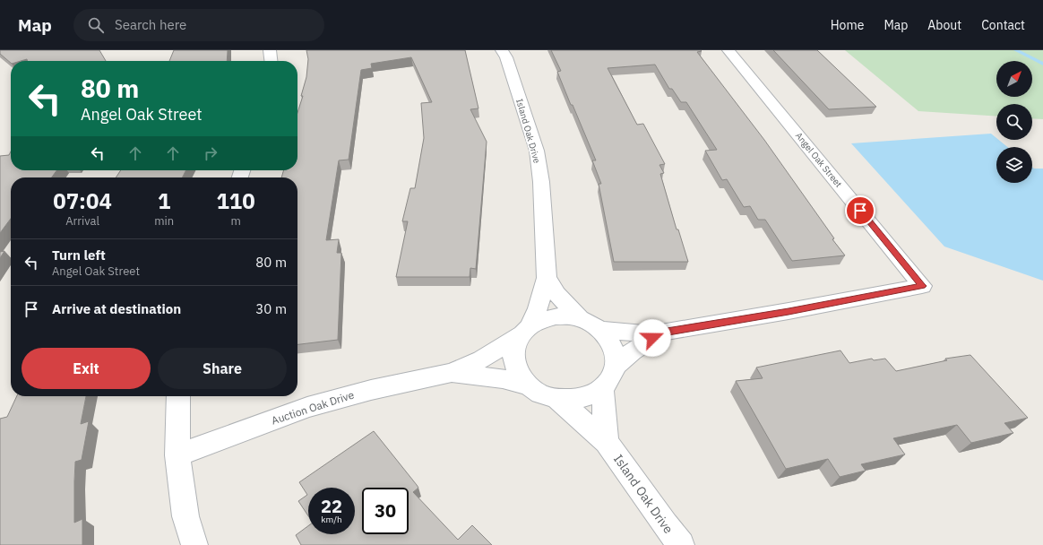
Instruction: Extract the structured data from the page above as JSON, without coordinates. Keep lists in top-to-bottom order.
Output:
{
  "streets": {
    "street": ["Island Oak Drive", "Angel Oak Street", "Auction Oak Drive"]
  },
  "crossings": [
    ["Island Oak Drive", "Auction Oak Drive"]
  ],
  "north": "top right",
  "page": {
    "header": "Map",
    "search": "Search here",
    "nav": [
      "Home",
      "Map",
      "About",
      "Contact"
    ],
    "turn": ["80 m", "Angel Oak Street"],
    "eta": [
      "07:04",
      "Arrival",
      "1",
      "min",
      "110",
      "m"
    ],
    "list": [
      {
        "name": "Turn left",
        "note": "Angel Oak Street",
        "value": "80 m"
      },
      {
        "name": "Arrive at destination",
        "value": "30 m"
      }
    ],
    "buttons": ["Exit", "Share"],
    "speed": "22 km/h",
    "limit": "30"
  }
}
